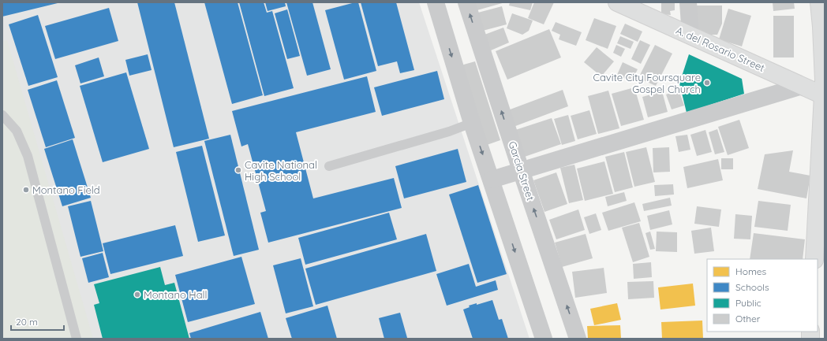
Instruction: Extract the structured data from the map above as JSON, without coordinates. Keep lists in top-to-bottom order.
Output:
{
  "streets": {
    "street": ["A. del Rosario Street", "Garcia Street"]
  },
  "places": [
    "Cavite City Foursquare Gospel Church",
    "Cavite National High School",
    "Montano Field",
    "Montano Hall"
  ],
  "legend": [
    "Homes",
    "Schools",
    "Public",
    "Other"
  ],
  "scale_bar": "20 m"
}
